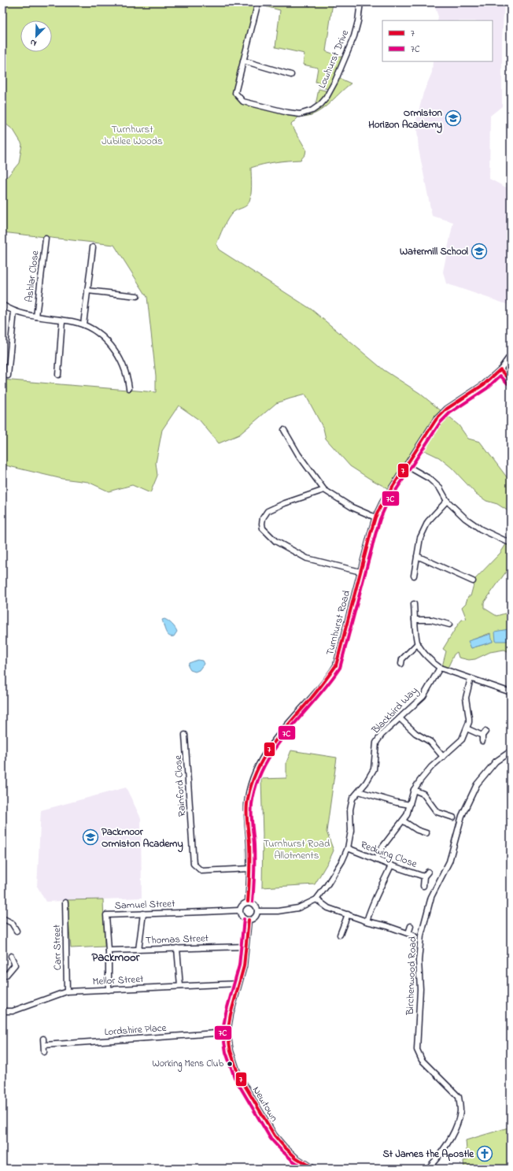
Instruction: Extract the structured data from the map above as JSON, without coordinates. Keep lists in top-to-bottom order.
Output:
{
  "streets": {
    "street": [
      "Lowhurst Drive",
      "Ashlar Close",
      "Turnhurst Road",
      "Blackbird Way",
      "Rainford Close",
      "Redwing Close",
      "Samuel Street",
      "Thomas Street",
      "Carr Street",
      "Birchenwood Road",
      "Mellor Street",
      "Lordshire Place",
      "Newtown"
    ]
  },
  "crossings": [
    ["Turnhurst Road", "Blackbird Way"],
    ["Turnhurst Road", "Rainford Close"],
    ["Turnhurst Road", "Samuel Street"],
    ["Blackbird Way", "Redwing Close"],
    ["Blackbird Way", "Samuel Street"],
    ["Samuel Street", "Thomas Street"],
    ["Samuel Street", "Mellor Street"],
    ["Carr Street", "Mellor Street"],
    ["Lordshire Place", "Newtown"]
  ],
  "districts": ["Packmoor"],
  "parks": ["Turnhurst Jubilee Woods", "Turnhurst Road Allotments"],
  "places": {
    "school or university": ["Ormiston Horizon Academy", "Watermill School", "Packmoor Ormiston Academy"],
    "other": ["Working Mens Club"],
    "church": ["St James the Apostle"]
  },
  "lines": ["transit line 7", "transit line 7C"],
  "legend": ["7", "7C"],
  "north": "bottom left"
}
